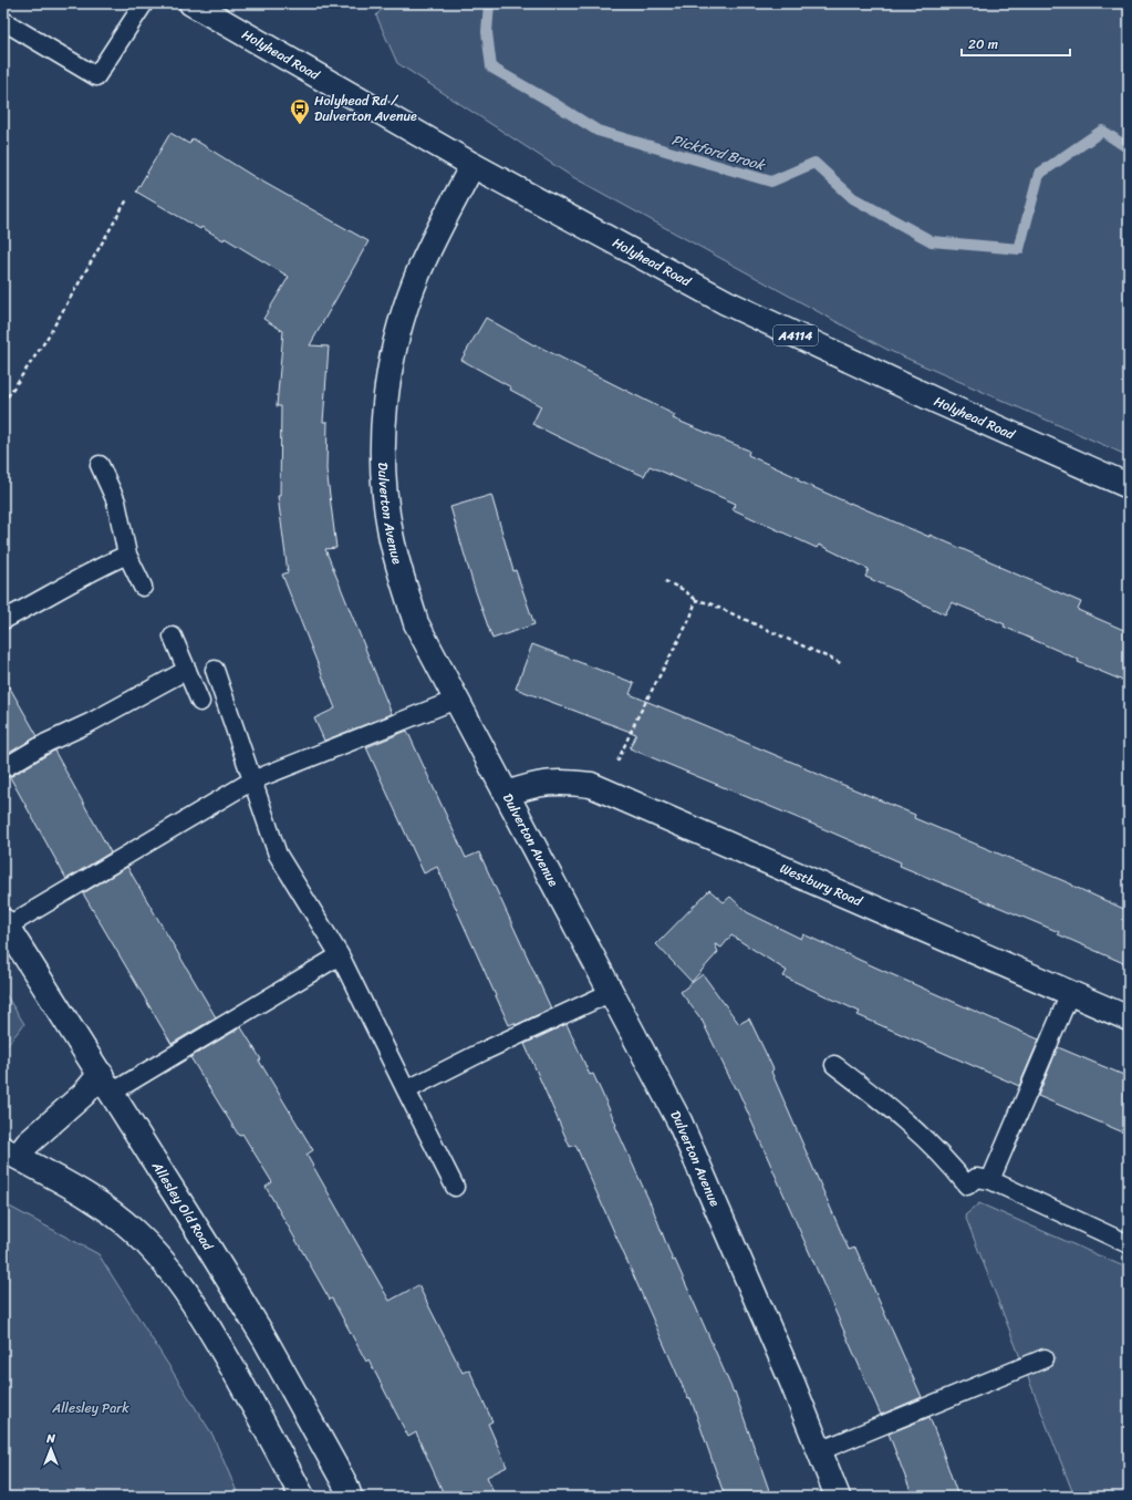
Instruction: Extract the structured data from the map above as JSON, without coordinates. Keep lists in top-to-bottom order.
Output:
{
  "streets": {
    "main road": [
      "Holyhead Road",
      "A4114",
      "Dulverton Avenue",
      "Westbury Road",
      "Allesley Old Road"
    ]
  },
  "crossings": [
    ["Holyhead Road", "Dulverton Avenue"],
    ["Dulverton Avenue", "Westbury Road"]
  ],
  "water": ["Pickford Brook"],
  "parks": ["Allesley Park"],
  "places": {
    "bus stop": ["Holyhead Rd / Dulverton Avenue"]
  },
  "scale_bar": "20 m",
  "north": "top"
}
